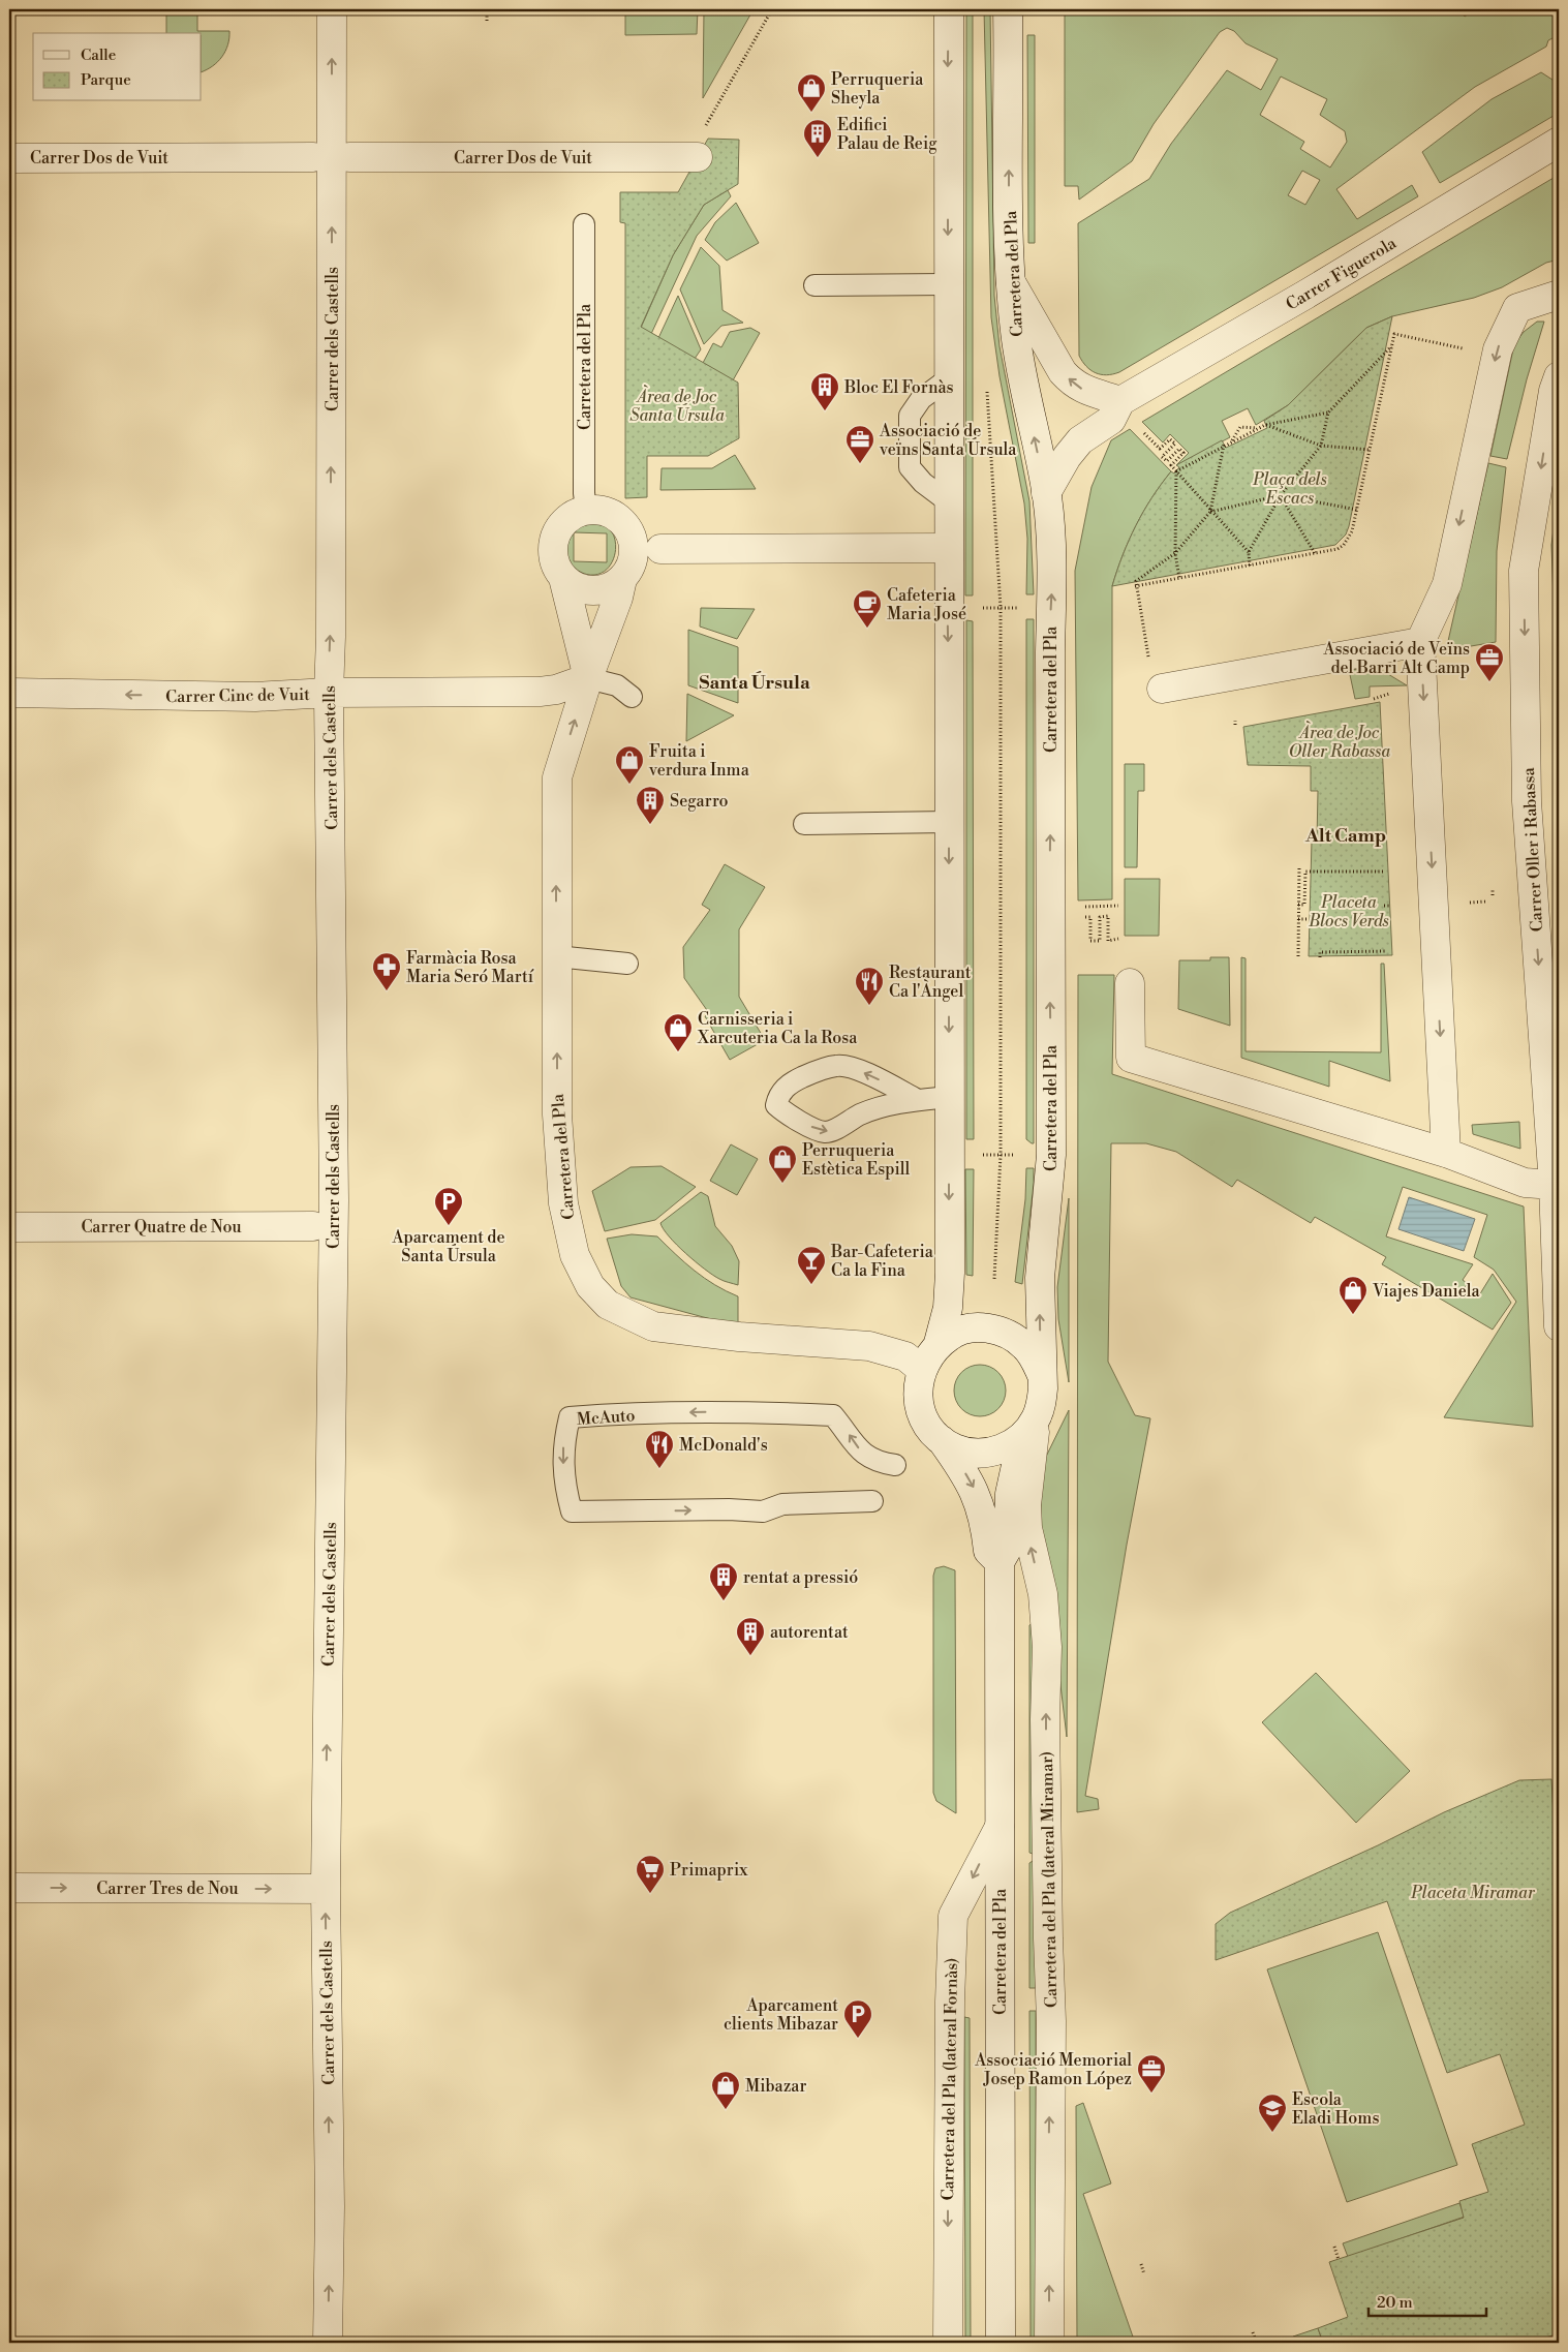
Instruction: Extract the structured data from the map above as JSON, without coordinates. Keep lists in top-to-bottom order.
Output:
{
  "streets": {
    "street": [
      "Carrer Dos de Vuit",
      "Carrer Figuerola",
      "Carretera del Pla",
      "Carrer dels Castells",
      "Carrer Cinc de Vuit",
      "Carrer Oller i Rabassa",
      "Carrer Quatre de Nou",
      "Carretera del Pla (lateral Miramar)",
      "Carrer Tres de Nou",
      "Carretera del Pla (lateral Fornàs)"
    ],
    "lane": ["McAuto"]
  },
  "crossings": [
    ["Carrer Figuerola", "Carretera del Pla"],
    ["Carretera del Pla", "Carrer Cinc de Vuit"],
    ["Carretera del Pla", "Carretera del Pla (lateral Miramar)"],
    ["Carretera del Pla", "Carretera del Pla (lateral Fornàs)"],
    ["Carrer dels Castells", "Carrer Cinc de Vuit"],
    ["Carrer dels Castells", "Carrer Tres de Nou"]
  ],
  "one_way": [
    "Carrer dels Castells",
    "Carrer Cinc de Vuit",
    "Carretera del Pla (lateral Miramar)",
    "Carrer Tres de Nou",
    "Carretera del Pla (lateral Fornàs)"
  ],
  "districts": ["Santa Úrsula", "Alt Camp"],
  "parks": [
    "Àrea de Joc Santa Úrsula",
    "Plaça dels Escacs",
    "Àrea de Joc Oller Rabassa",
    "Placeta Blocs Verds",
    "Placeta Miramar"
  ],
  "places": {
    "shop": [
      "Perruqueria Sheyla",
      "Fruita i verdura Inma",
      "Carnisseria i Xarcuteria Ca la Rosa",
      "Perruqueria Estètica Espill",
      "Viajes Daniela",
      "Mibazar"
    ],
    "building": [
      "Edifici Palau de Reig",
      "Bloc El Fornàs",
      "Segarro",
      "rentat a pressió",
      "autorentat"
    ],
    "office": ["Associació de veïns Santa Úrsula", "Associació de Veïns del Barri Alt Camp", "Associació Memorial Josep Ramon López"],
    "cafe": ["Cafeteria Maria José"],
    "pharmacy": ["Farmàcia Rosa Maria Seró Martí"],
    "restaurant": ["Restaurant Ca l'Àngel", "McDonald's"],
    "parking": ["Aparcament de Santa Úrsula", "Aparcament clients Mibazar"],
    "bar": ["Bar-Cafeteria Ca la Fina"],
    "supermarket": ["Primaprix"],
    "school or university": ["Escola Eladi Homs"]
  },
  "legend": ["Calle", "Parque"],
  "scale_bar": "20 m"
}
